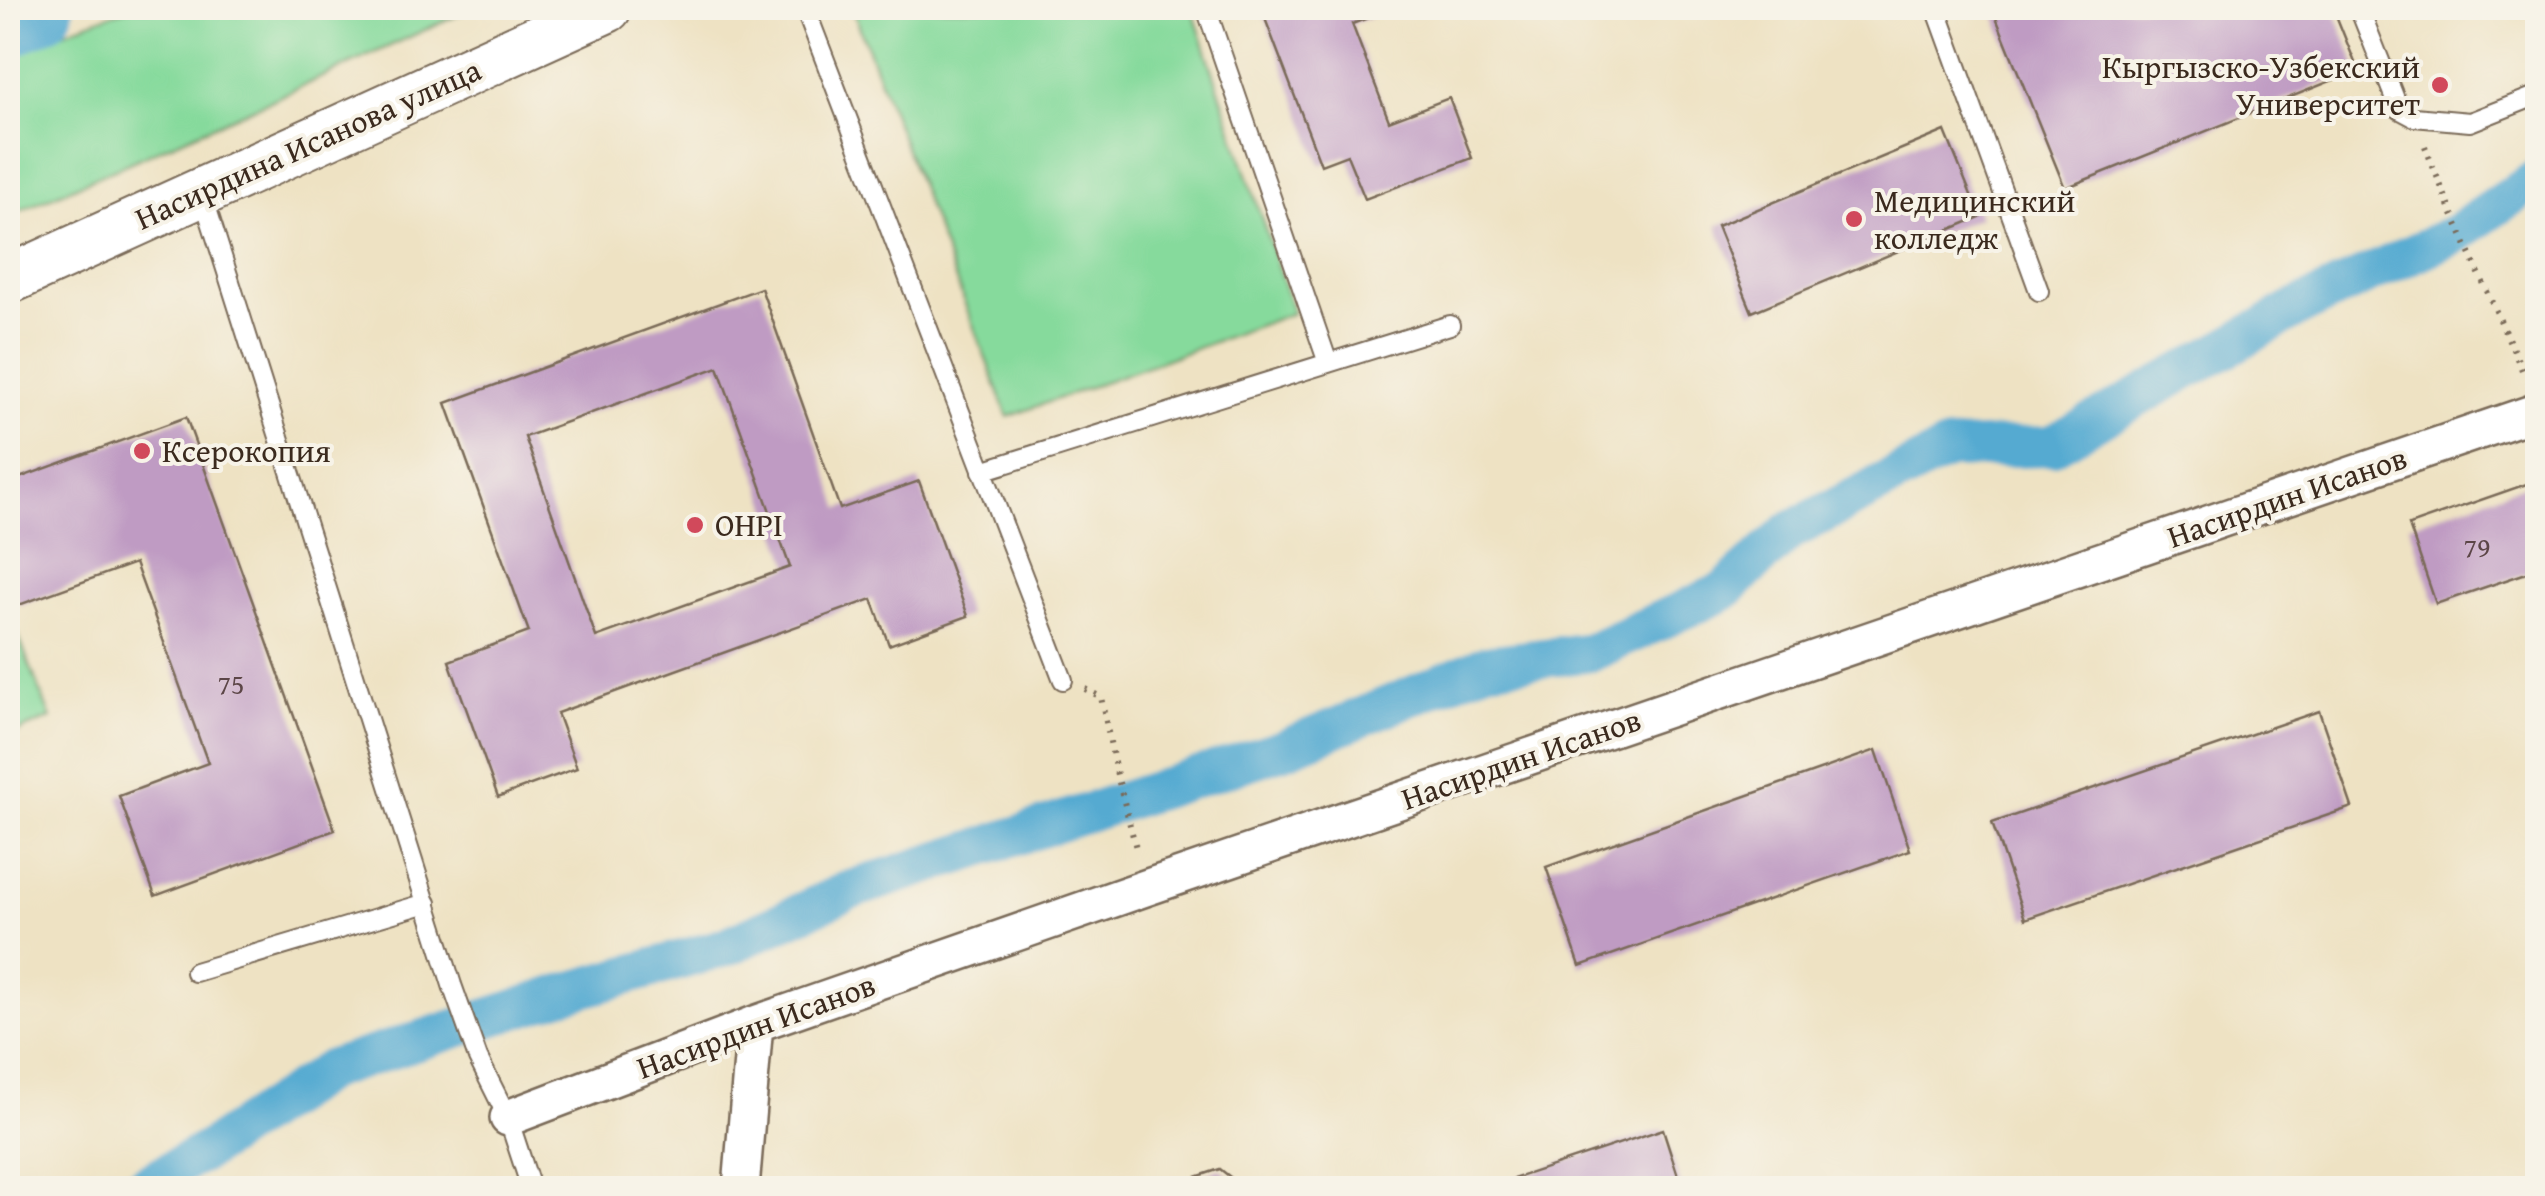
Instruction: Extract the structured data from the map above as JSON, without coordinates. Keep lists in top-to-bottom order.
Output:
{
  "streets": {
    "main road": ["Насирдина Исанова улица"],
    "street": ["Насирдин Исанов"]
  },
  "places": [
    "Кыргызско-Узбекский Университет",
    "Медицинский колледж",
    "Ксерокопия",
    "OHPI"
  ],
  "house_numbers": ["79", "75"]
}
